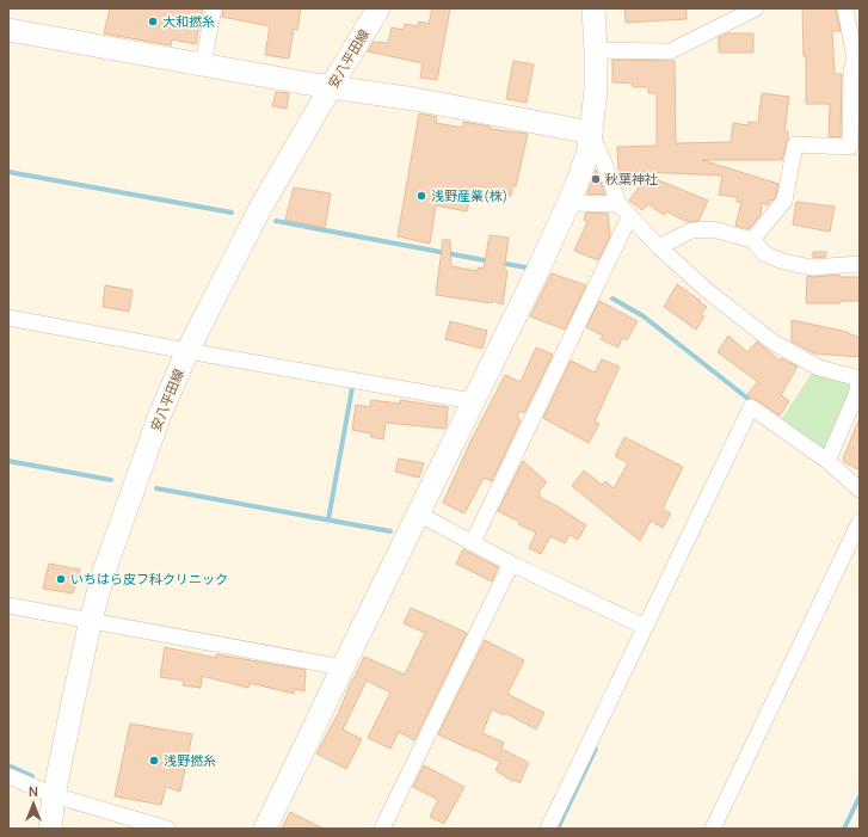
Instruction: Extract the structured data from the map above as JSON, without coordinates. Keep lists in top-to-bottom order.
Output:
{
  "streets": {
    "street": ["安八平田線"]
  },
  "places": [
    "大和撚糸",
    "秋葉神社",
    "浅野産業(株)",
    "いちはら皮フ科クリニック",
    "浅野撚糸"
  ],
  "north": "top"
}
